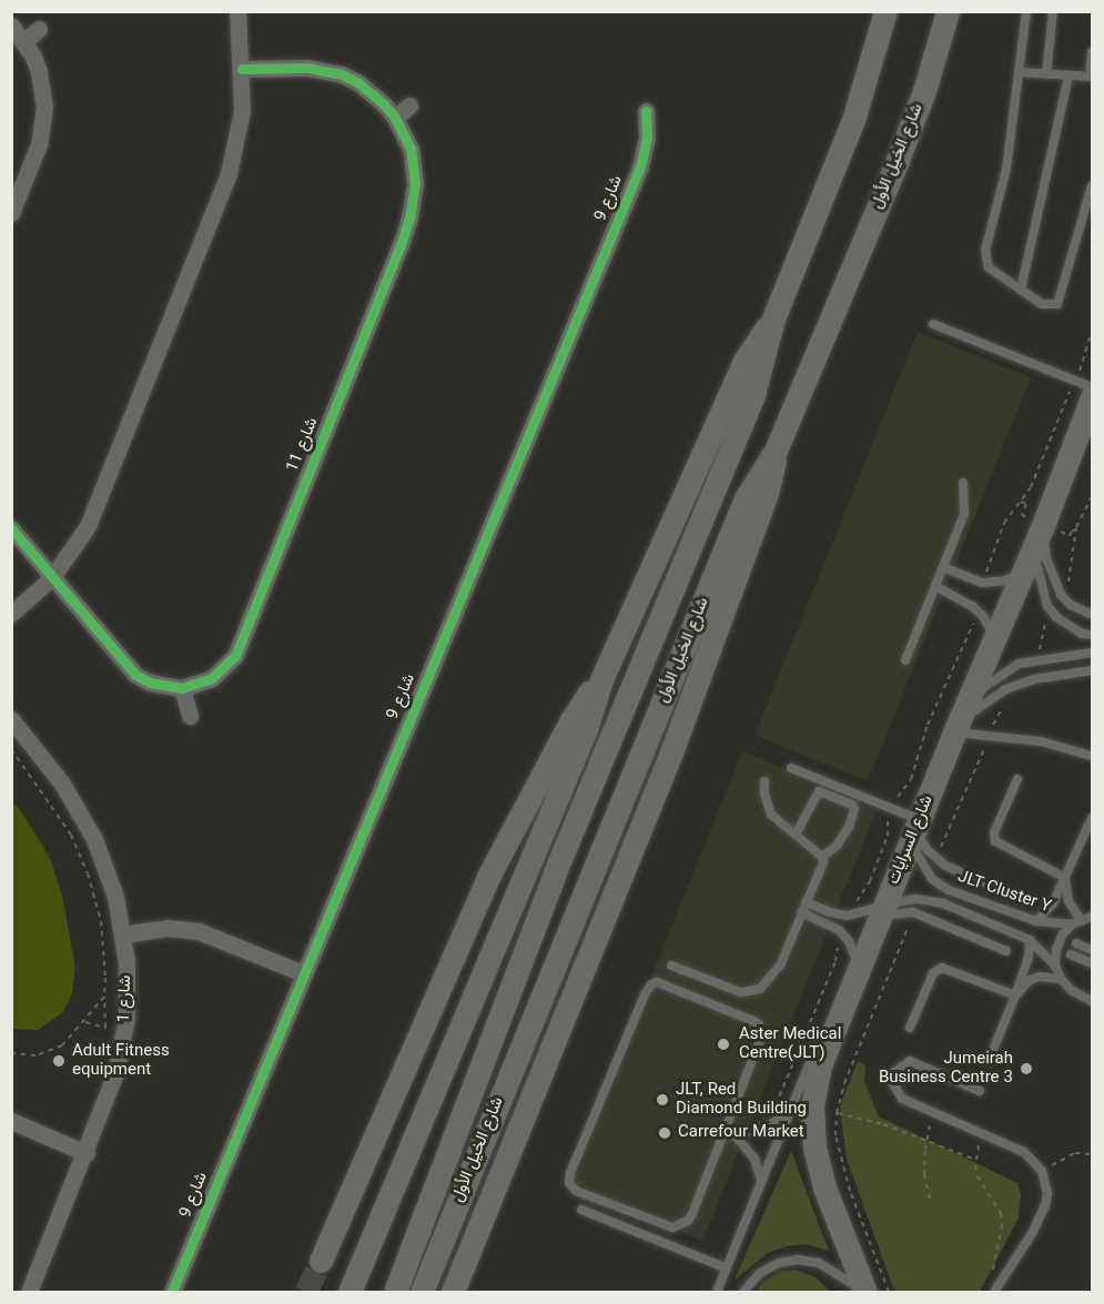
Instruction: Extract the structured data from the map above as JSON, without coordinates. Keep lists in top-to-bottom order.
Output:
{
  "streets": {
    "main road": ["شارع الخيل الأول", "شارع السرايات"],
    "street": ["شارع 9", "شارع 11", "شارع 1"],
    "lane": ["JLT Cluster Y"]
  },
  "crossings": [
    ["شارع السرايات", "JLT Cluster Y"]
  ],
  "places": [
    "Aster Medical Centre(JLT)",
    "Adult Fitness equipment",
    "Jumeirah Business Centre 3",
    "JLT, Red Diamond Building",
    "Carrefour Market"
  ]
}
